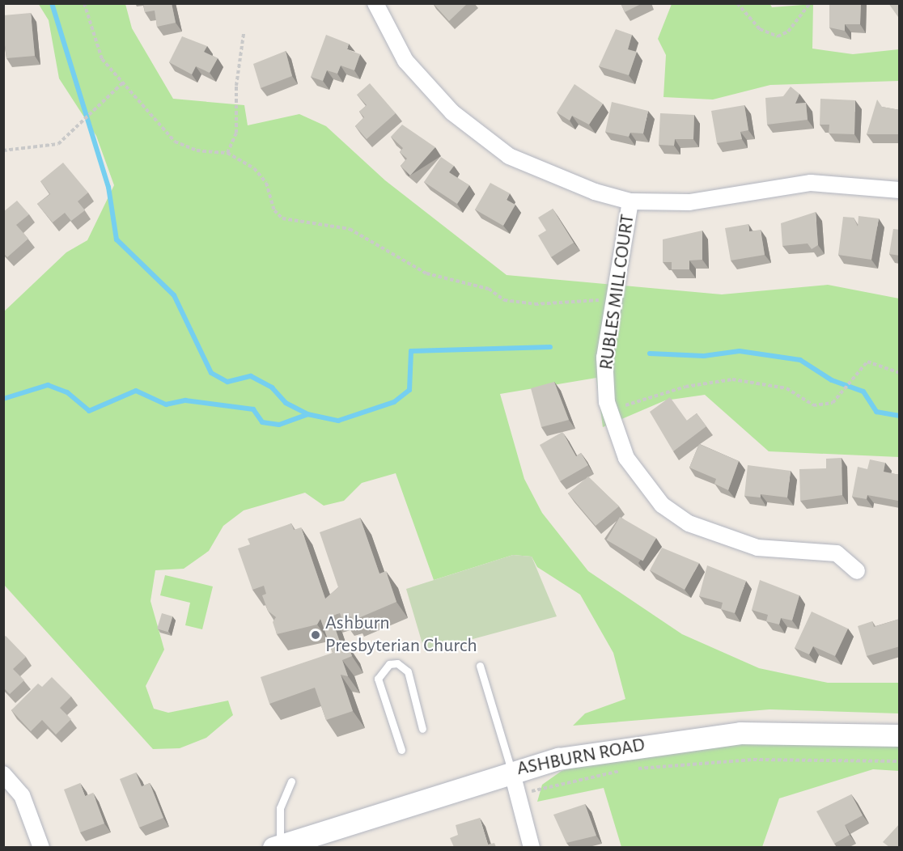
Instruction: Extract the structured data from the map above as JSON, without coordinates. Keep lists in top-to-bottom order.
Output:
{
  "streets": {
    "main road": ["ASHBURN ROAD"],
    "street": ["RUBLES MILL COURT"]
  },
  "places": ["Ashburn Presbyterian Church"]
}
